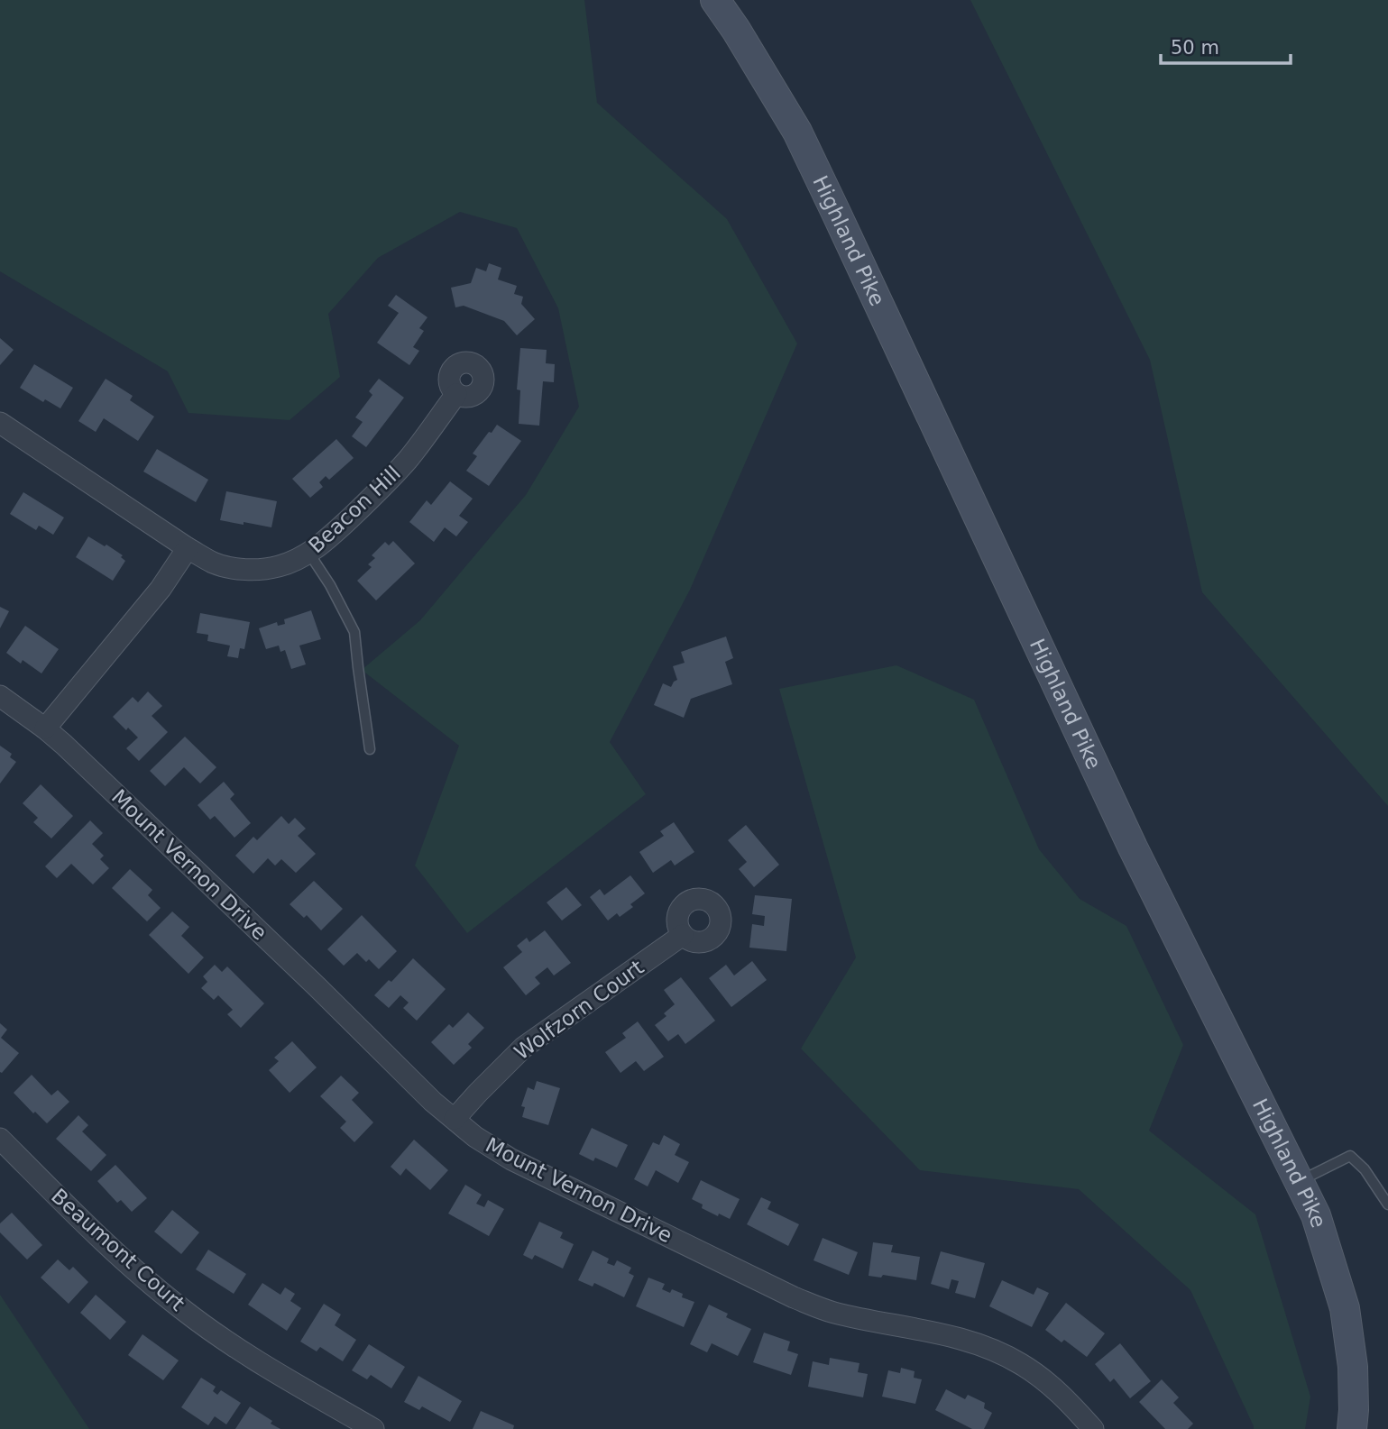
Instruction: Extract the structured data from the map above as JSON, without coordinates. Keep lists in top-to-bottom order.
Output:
{
  "streets": {
    "main road": ["Highland Pike"],
    "street": [
      "Beacon Hill",
      "Mount Vernon Drive",
      "Wolfzorn Court",
      "Beaumont Court"
    ]
  },
  "crossings": [
    ["Mount Vernon Drive", "Wolfzorn Court"]
  ],
  "scale_bar": "50 m"
}
